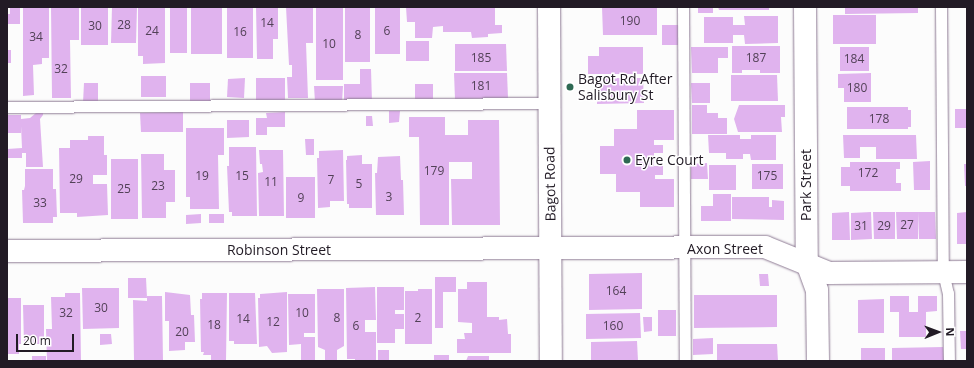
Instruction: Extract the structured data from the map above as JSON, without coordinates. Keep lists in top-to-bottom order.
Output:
{
  "streets": {
    "street": [
      "Bagot Road",
      "Park Street",
      "Axon Street",
      "Robinson Street"
    ]
  },
  "crossings": [
    ["Bagot Road", "Axon Street"],
    ["Bagot Road", "Robinson Street"],
    ["Park Street", "Axon Street"],
    ["Axon Street", "Robinson Street"]
  ],
  "places": ["Bagot Rd After Salisbury St", "Eyre Court"],
  "house_numbers": [
    "190",
    "14",
    "28",
    "30",
    "24",
    "6",
    "16",
    "8",
    "34",
    "10",
    "185",
    "187",
    "184",
    "32",
    "181",
    "180",
    "178",
    "179",
    "172",
    "19",
    "15",
    "175",
    "29",
    "7",
    "11",
    "5",
    "23",
    "25",
    "3",
    "9",
    "33",
    "27",
    "31",
    "29",
    "164",
    "30",
    "32",
    "10",
    "8",
    "2",
    "14",
    "12",
    "18",
    "6",
    "160",
    "20"
  ],
  "scale_bar": "20 m",
  "north": "right"
}
